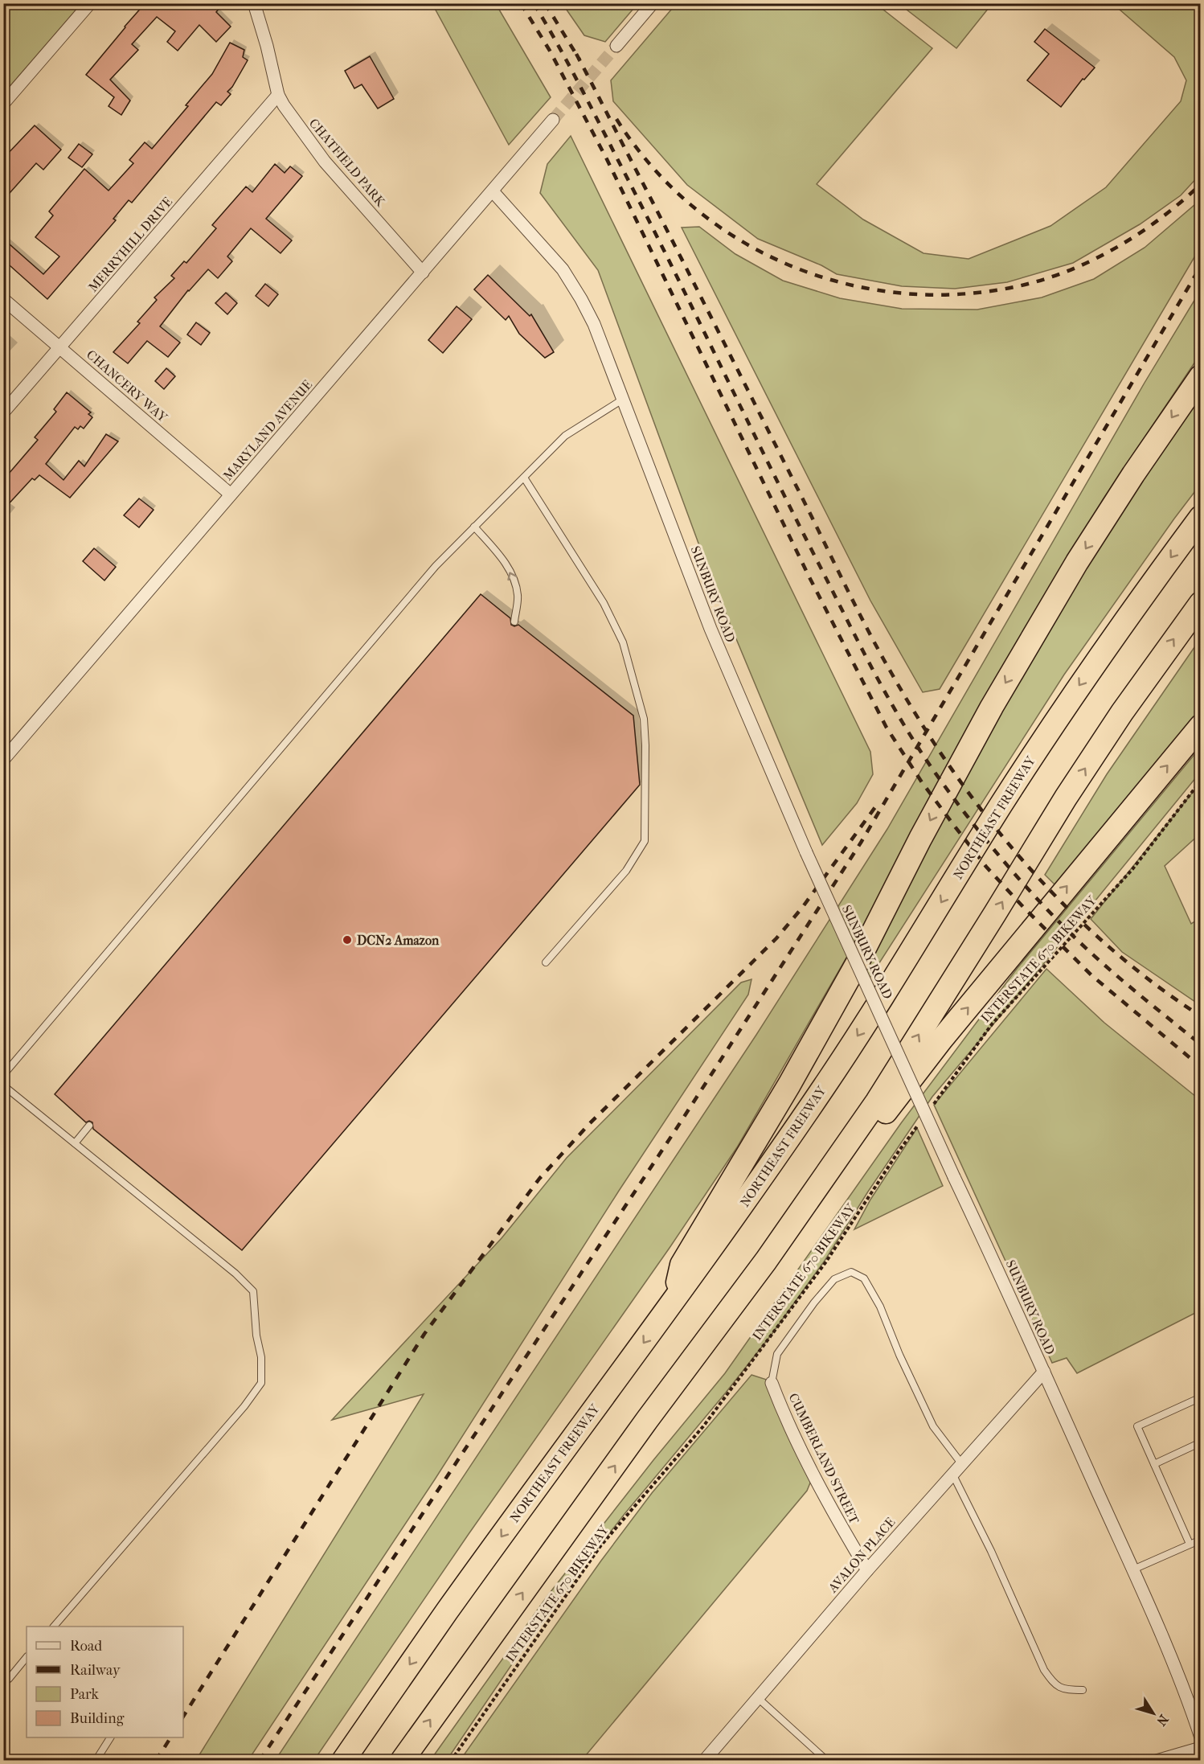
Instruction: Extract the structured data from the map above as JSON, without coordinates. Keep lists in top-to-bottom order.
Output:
{
  "streets": {
    "highway": ["NORTHEAST FREEWAY"],
    "street": [
      "CHATFIELD PARK",
      "MERRYHILL DRIVE",
      "CHANCERY WAY",
      "MARYLAND AVENUE",
      "SUNBURY ROAD",
      "CUMBERLAND STREET",
      "AVALON PLACE"
    ],
    "path": ["INTERSTATE 670 BIKEWAY"]
  },
  "crossings": [
    ["CHATFIELD PARK", "MERRYHILL DRIVE"],
    ["CHATFIELD PARK", "MARYLAND AVENUE"],
    ["MERRYHILL DRIVE", "CHANCERY WAY"],
    ["CHANCERY WAY", "MARYLAND AVENUE"],
    ["MARYLAND AVENUE", "SUNBURY ROAD"],
    ["SUNBURY ROAD", "AVALON PLACE"],
    ["CUMBERLAND STREET", "AVALON PLACE"]
  ],
  "places": ["DCN2 Amazon"],
  "legend": [
    "Road",
    "Railway",
    "Park",
    "Building"
  ],
  "north": "bottom right"
}
